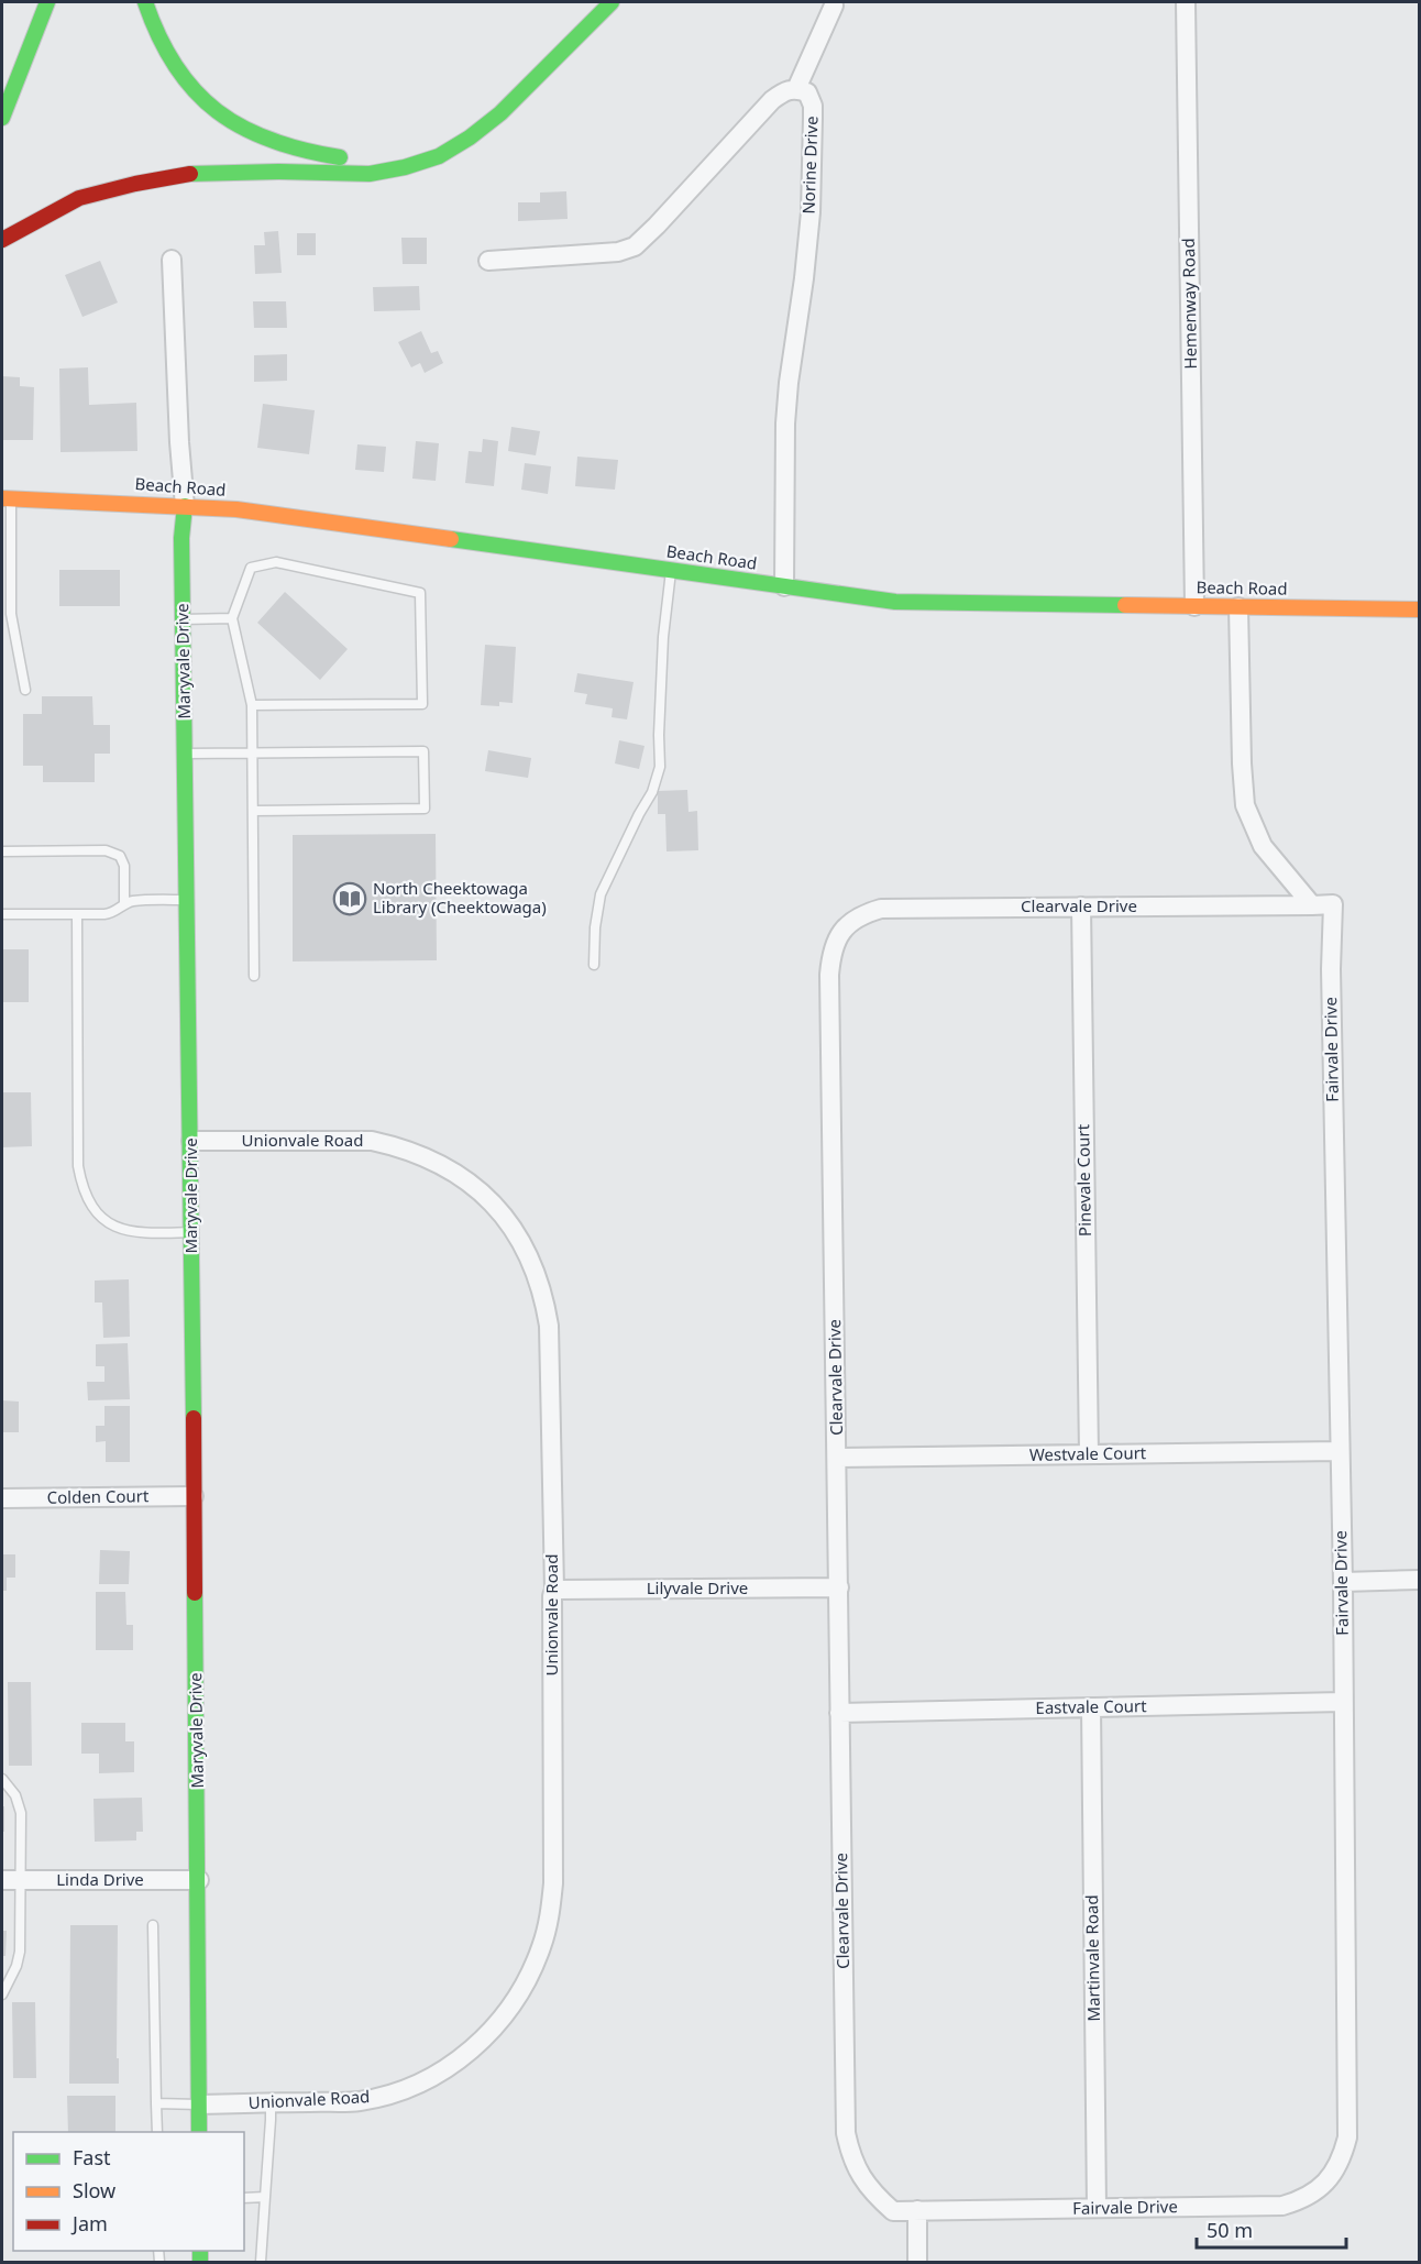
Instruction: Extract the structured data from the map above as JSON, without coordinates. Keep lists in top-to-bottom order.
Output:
{
  "streets": {
    "main road": ["Beach Road", "Maryvale Drive"],
    "street": [
      "Norine Drive",
      "Hemenway Road",
      "Clearvale Drive",
      "Fairvale Drive",
      "Unionvale Road",
      "Pinevale Court",
      "Westvale Court",
      "Colden Court",
      "Lilyvale Drive",
      "Eastvale Court",
      "Linda Drive",
      "Martinvale Road"
    ]
  },
  "crossings": [
    ["Norine Drive", "Beach Road"],
    ["Hemenway Road", "Beach Road"],
    ["Beach Road", "Maryvale Drive"],
    ["Beach Road", "Fairvale Drive"],
    ["Maryvale Drive", "Unionvale Road"],
    ["Maryvale Drive", "Colden Court"],
    ["Maryvale Drive", "Linda Drive"],
    ["Clearvale Drive", "Fairvale Drive"],
    ["Clearvale Drive", "Pinevale Court"],
    ["Clearvale Drive", "Westvale Court"],
    ["Clearvale Drive", "Lilyvale Drive"],
    ["Clearvale Drive", "Eastvale Court"],
    ["Fairvale Drive", "Westvale Court"],
    ["Fairvale Drive", "Eastvale Court"],
    ["Fairvale Drive", "Martinvale Road"],
    ["Unionvale Road", "Lilyvale Drive"],
    ["Pinevale Court", "Westvale Court"],
    ["Eastvale Court", "Martinvale Road"]
  ],
  "places": {
    "library": ["North Cheektowaga Library (Cheektowaga)"]
  },
  "legend": ["Fast", "Slow", "Jam"],
  "scale_bar": "50 m"
}
